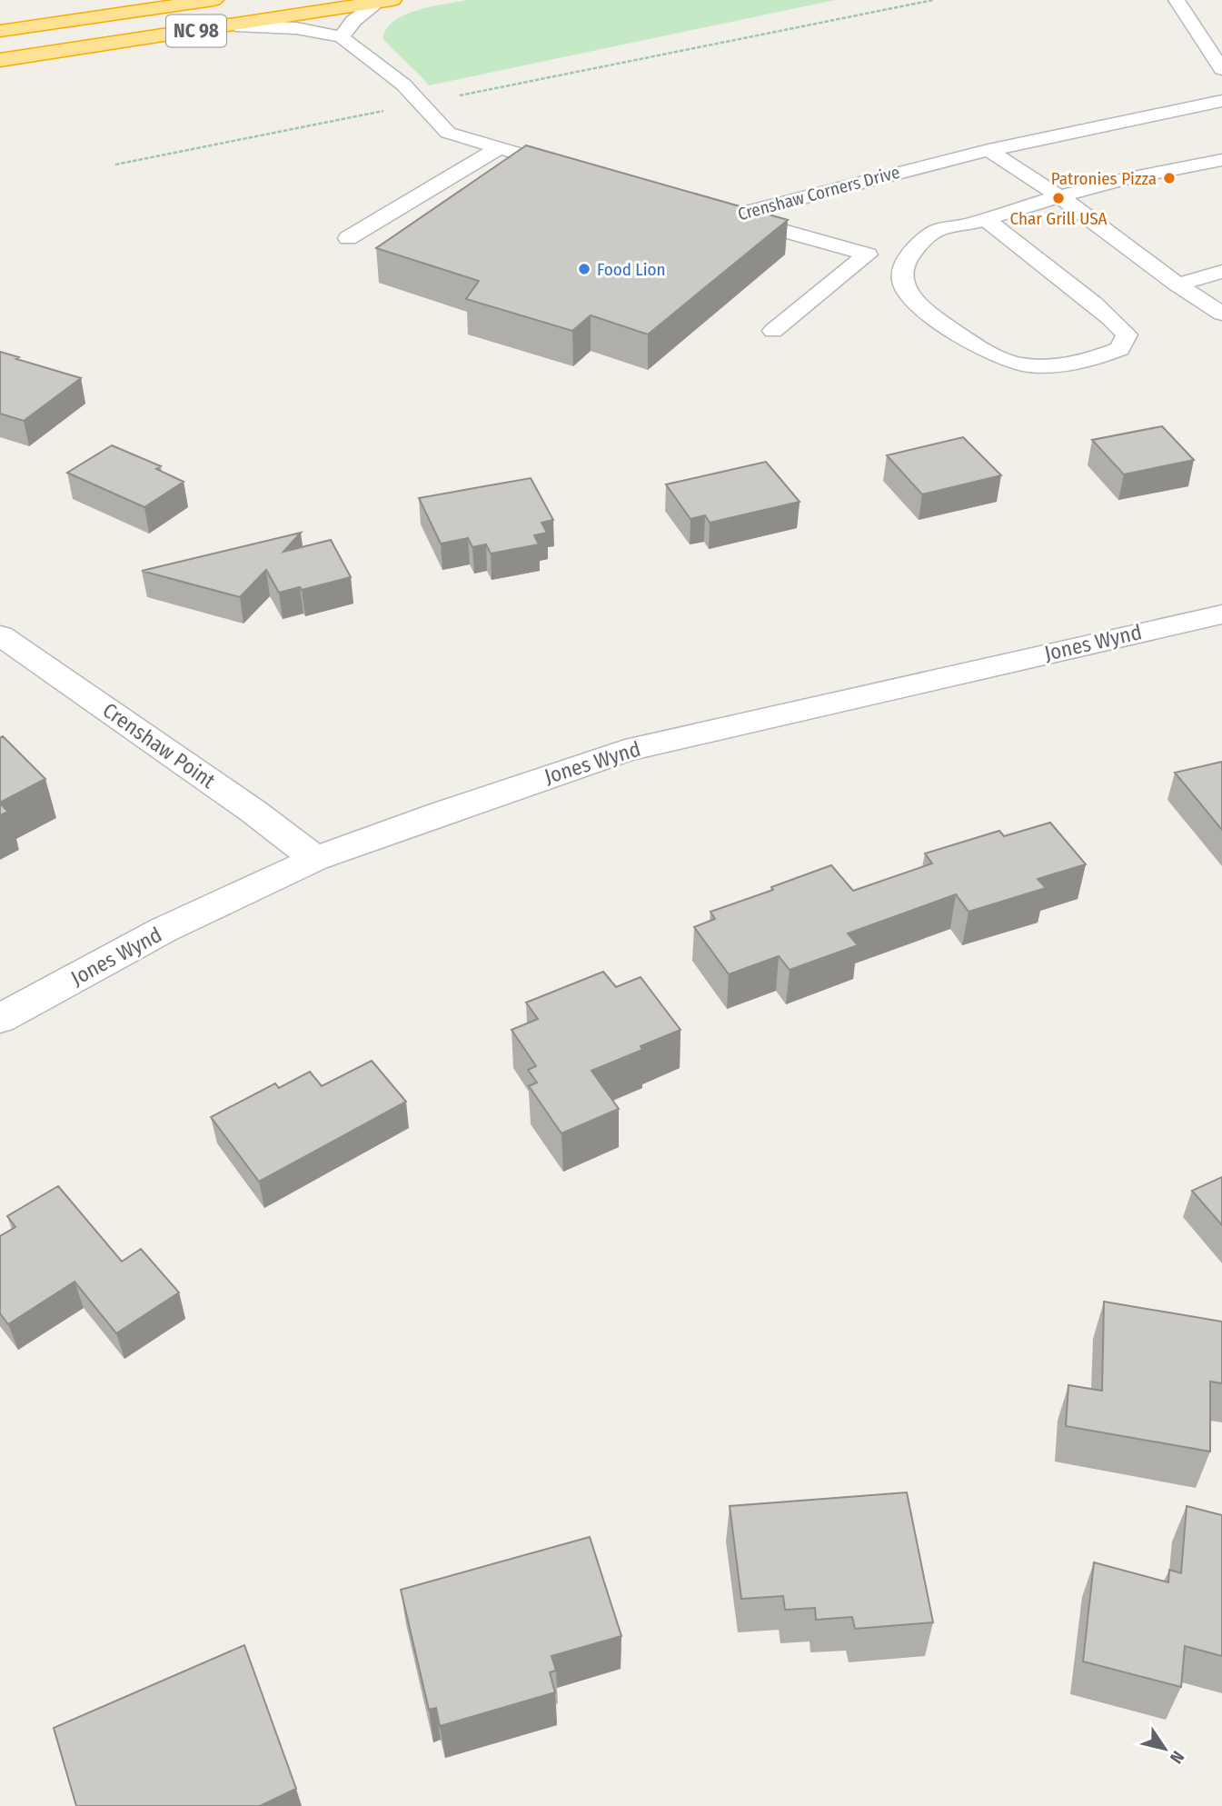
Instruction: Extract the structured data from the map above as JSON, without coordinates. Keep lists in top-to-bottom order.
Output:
{
  "streets": {
    "highway": ["NC 98"],
    "street": ["Jones Wynd", "Crenshaw Point"],
    "lane": ["Crenshaw Corners Drive"]
  },
  "crossings": [
    ["Jones Wynd", "Crenshaw Point"]
  ],
  "places": ["Patronies Pizza", "Char Grill USA", "Food Lion"],
  "north": "bottom right"
}
